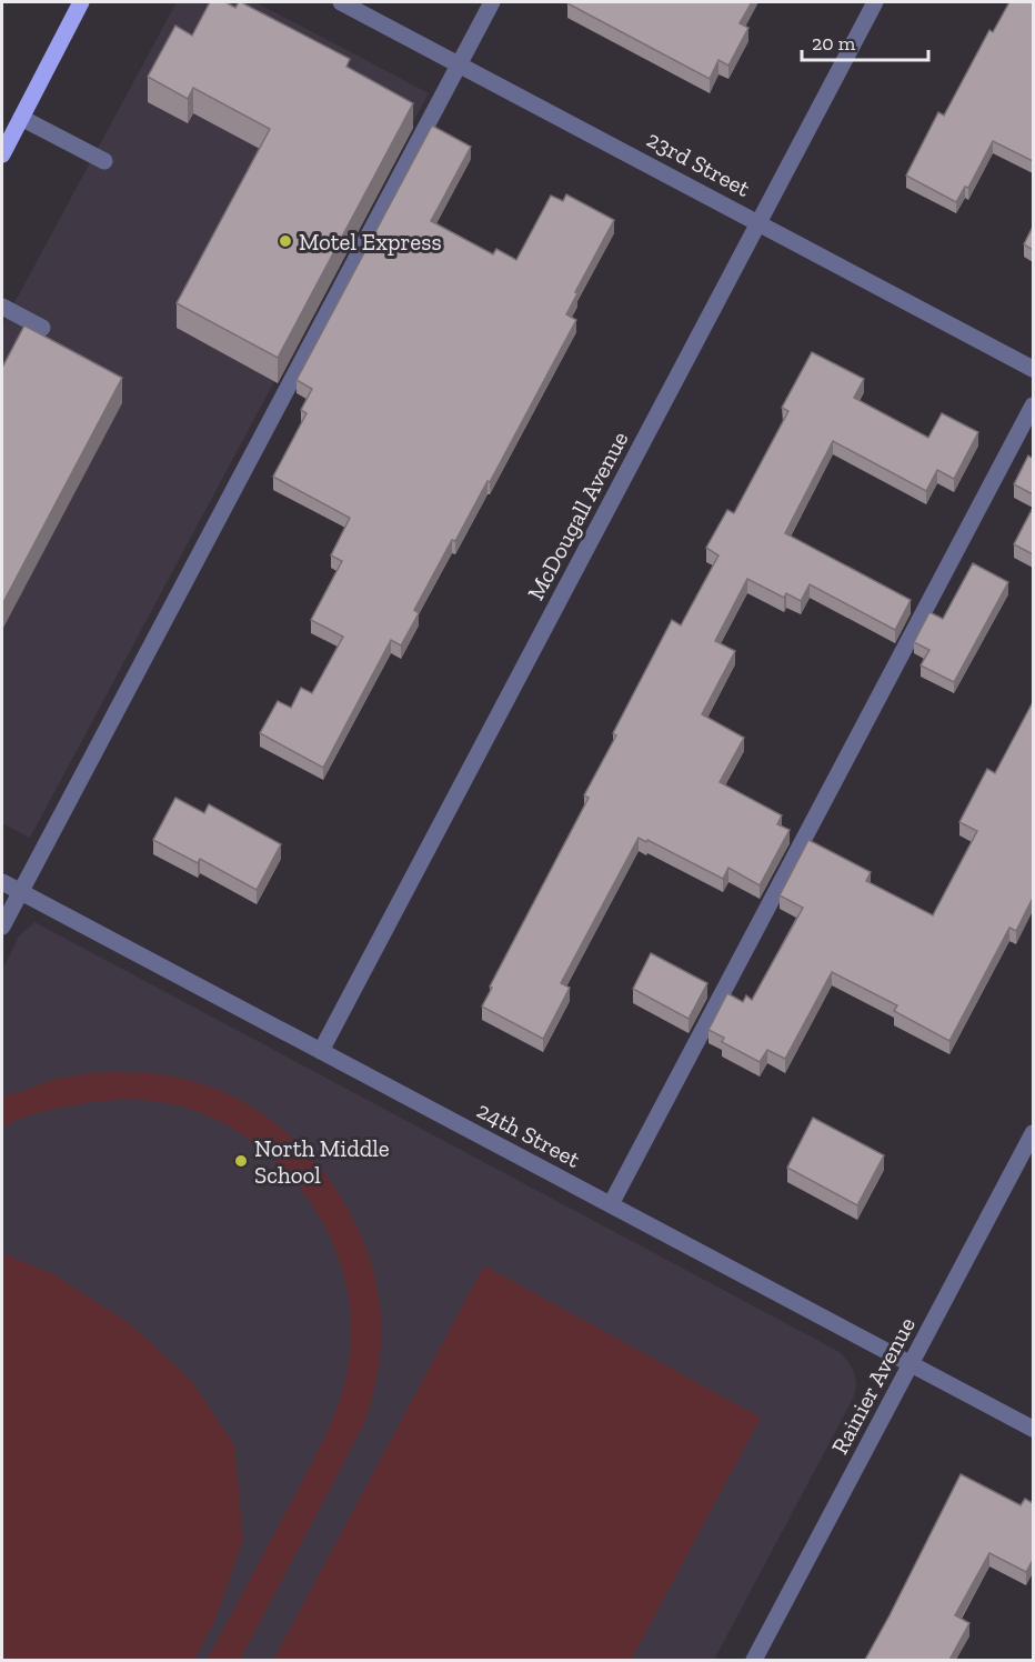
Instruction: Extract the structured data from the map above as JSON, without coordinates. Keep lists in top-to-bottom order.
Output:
{
  "streets": {
    "street": [
      "23rd Street",
      "McDougall Avenue",
      "24th Street",
      "Rainier Avenue"
    ]
  },
  "crossings": [
    ["23rd Street", "McDougall Avenue"],
    ["McDougall Avenue", "24th Street"],
    ["24th Street", "Rainier Avenue"]
  ],
  "places": ["Motel Express", "North Middle School"],
  "scale_bar": "20 m"
}
